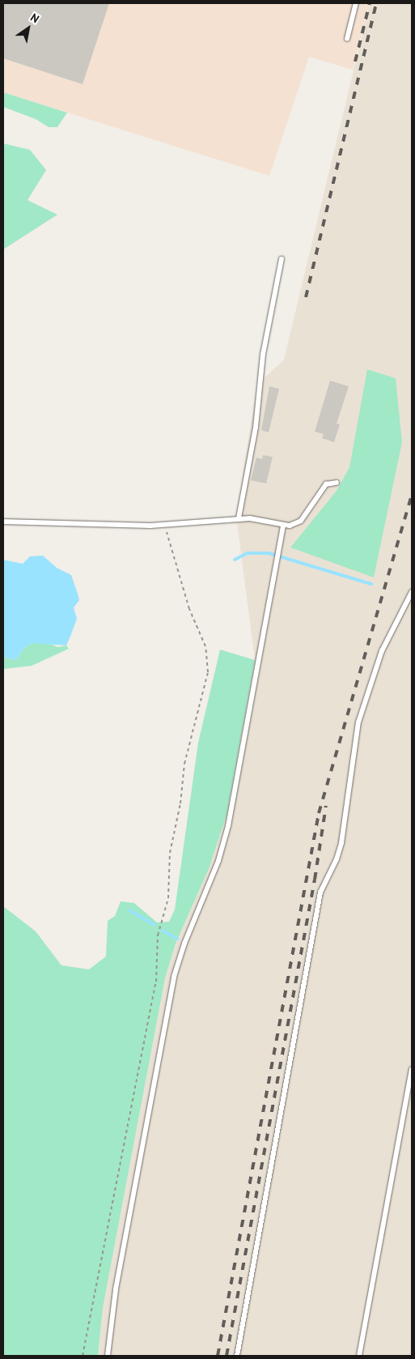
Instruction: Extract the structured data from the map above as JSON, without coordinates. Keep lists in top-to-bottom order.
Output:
{
  "north": "top right"
}
